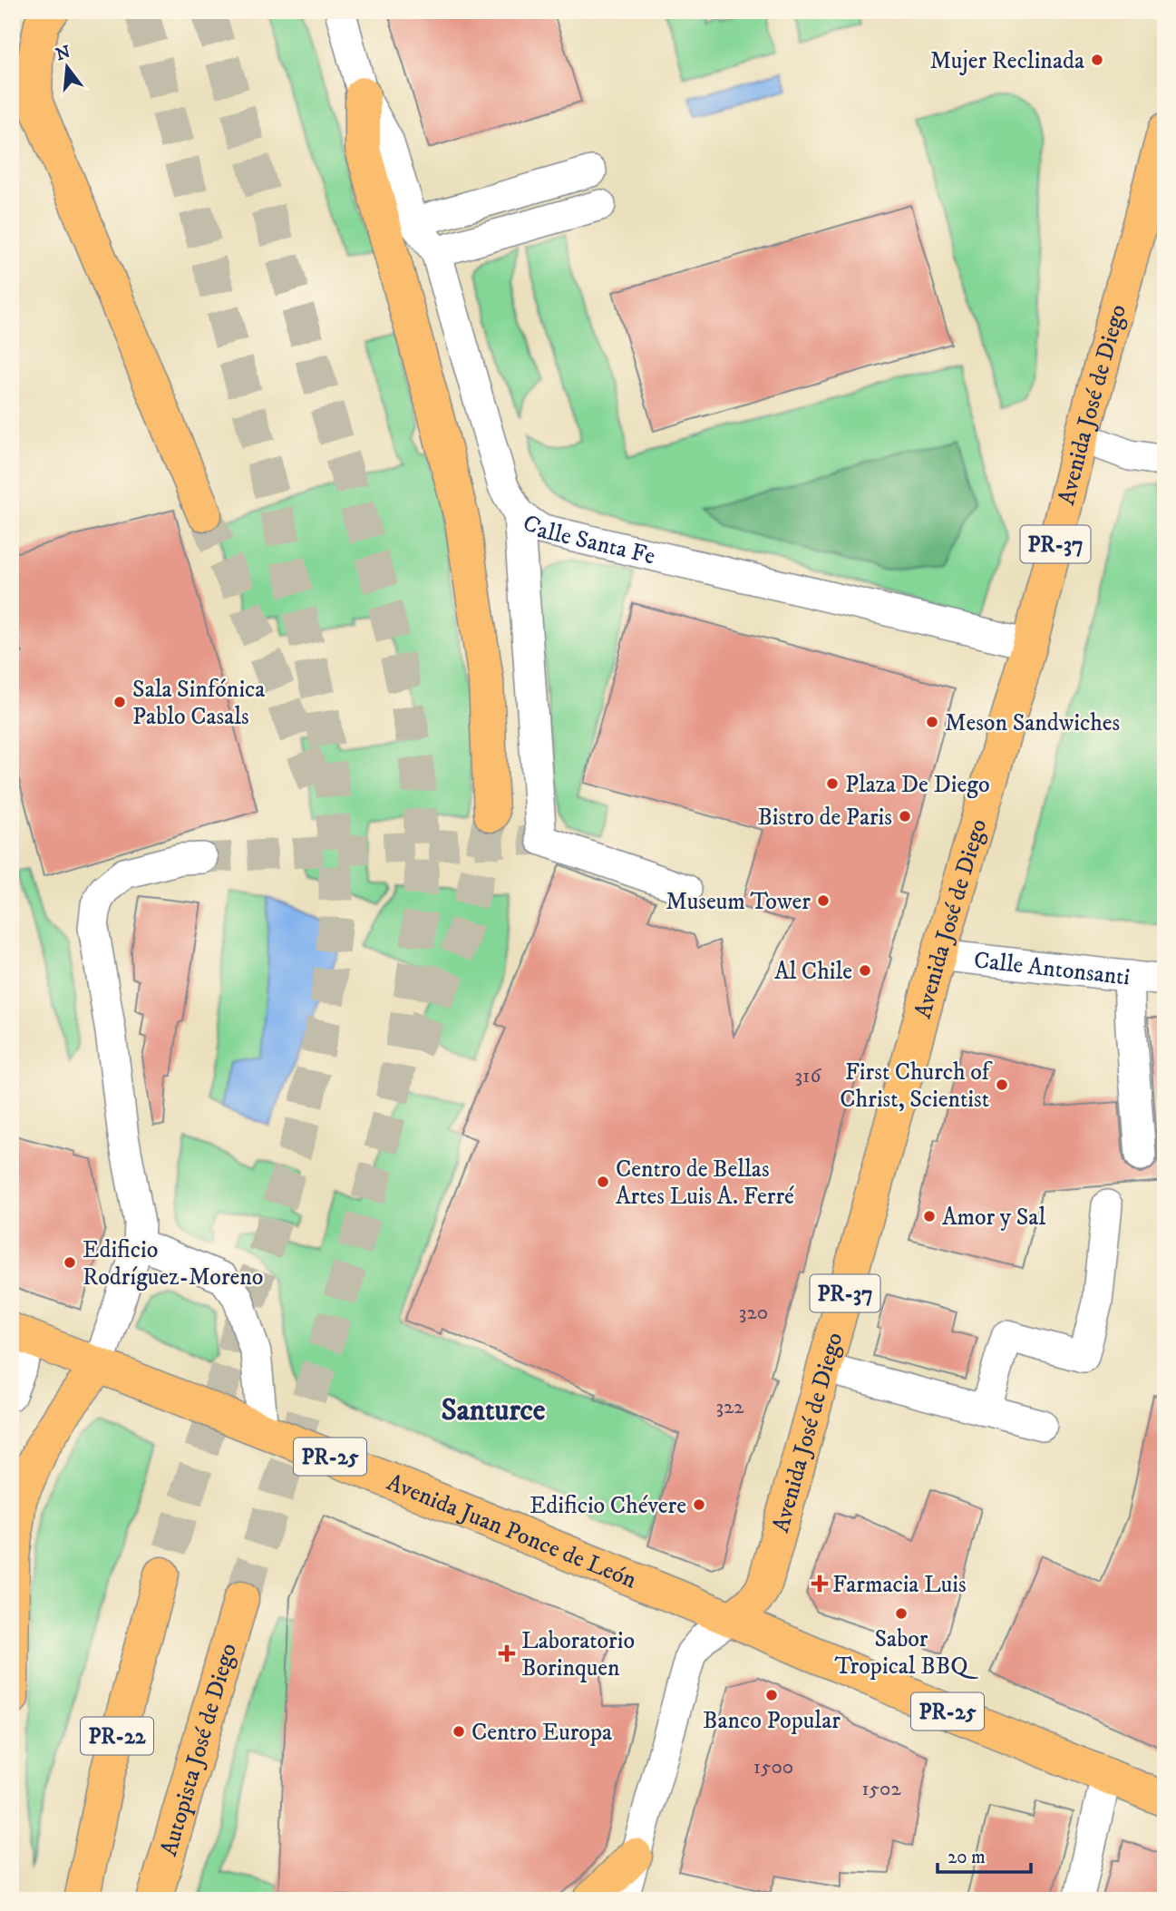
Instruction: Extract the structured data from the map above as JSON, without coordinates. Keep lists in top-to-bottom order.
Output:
{
  "streets": {
    "main road": [
      "Avenida José de Diego",
      "PR-37",
      "PR-25",
      "Avenida Juan Ponce de León",
      "PR-22",
      "Autopista José de Diego"
    ],
    "street": ["Calle Santa Fe", "Calle Antonsanti"]
  },
  "crossings": [
    ["Avenida José de Diego", "Calle Santa Fe"],
    ["Avenida José de Diego", "PR-37"],
    ["Avenida José de Diego", "Calle Antonsanti"],
    ["Avenida José de Diego", "PR-25"],
    ["Avenida José de Diego", "Avenida Juan Ponce de León"],
    ["PR-37", "PR-25"],
    ["PR-37", "Avenida Juan Ponce de León"],
    ["PR-25", "Avenida Juan Ponce de León"]
  ],
  "districts": ["Santurce"],
  "places": {
    "other": [
      "Mujer Reclinada",
      "Sala Sinfónica Pablo Casals",
      "Meson Sandwiches",
      "Plaza De Diego",
      "Bistro de Paris",
      "Museum Tower",
      "Al Chile",
      "First Church of Christ, Scientist",
      "Centro de Bellas Artes Luis A. Ferré",
      "Amor y Sal",
      "Edificio Rodríguez-Moreno",
      "Edificio Chévere",
      "Sabor Tropical BBQ",
      "Banco Popular",
      "Centro Europa"
    ],
    "health": ["Farmacia Luis", "Laboratorio Borinquen"]
  },
  "house_numbers": [
    "316",
    "320",
    "322",
    "1500",
    "1502"
  ],
  "scale_bar": "20 m",
  "north": "top"
}
